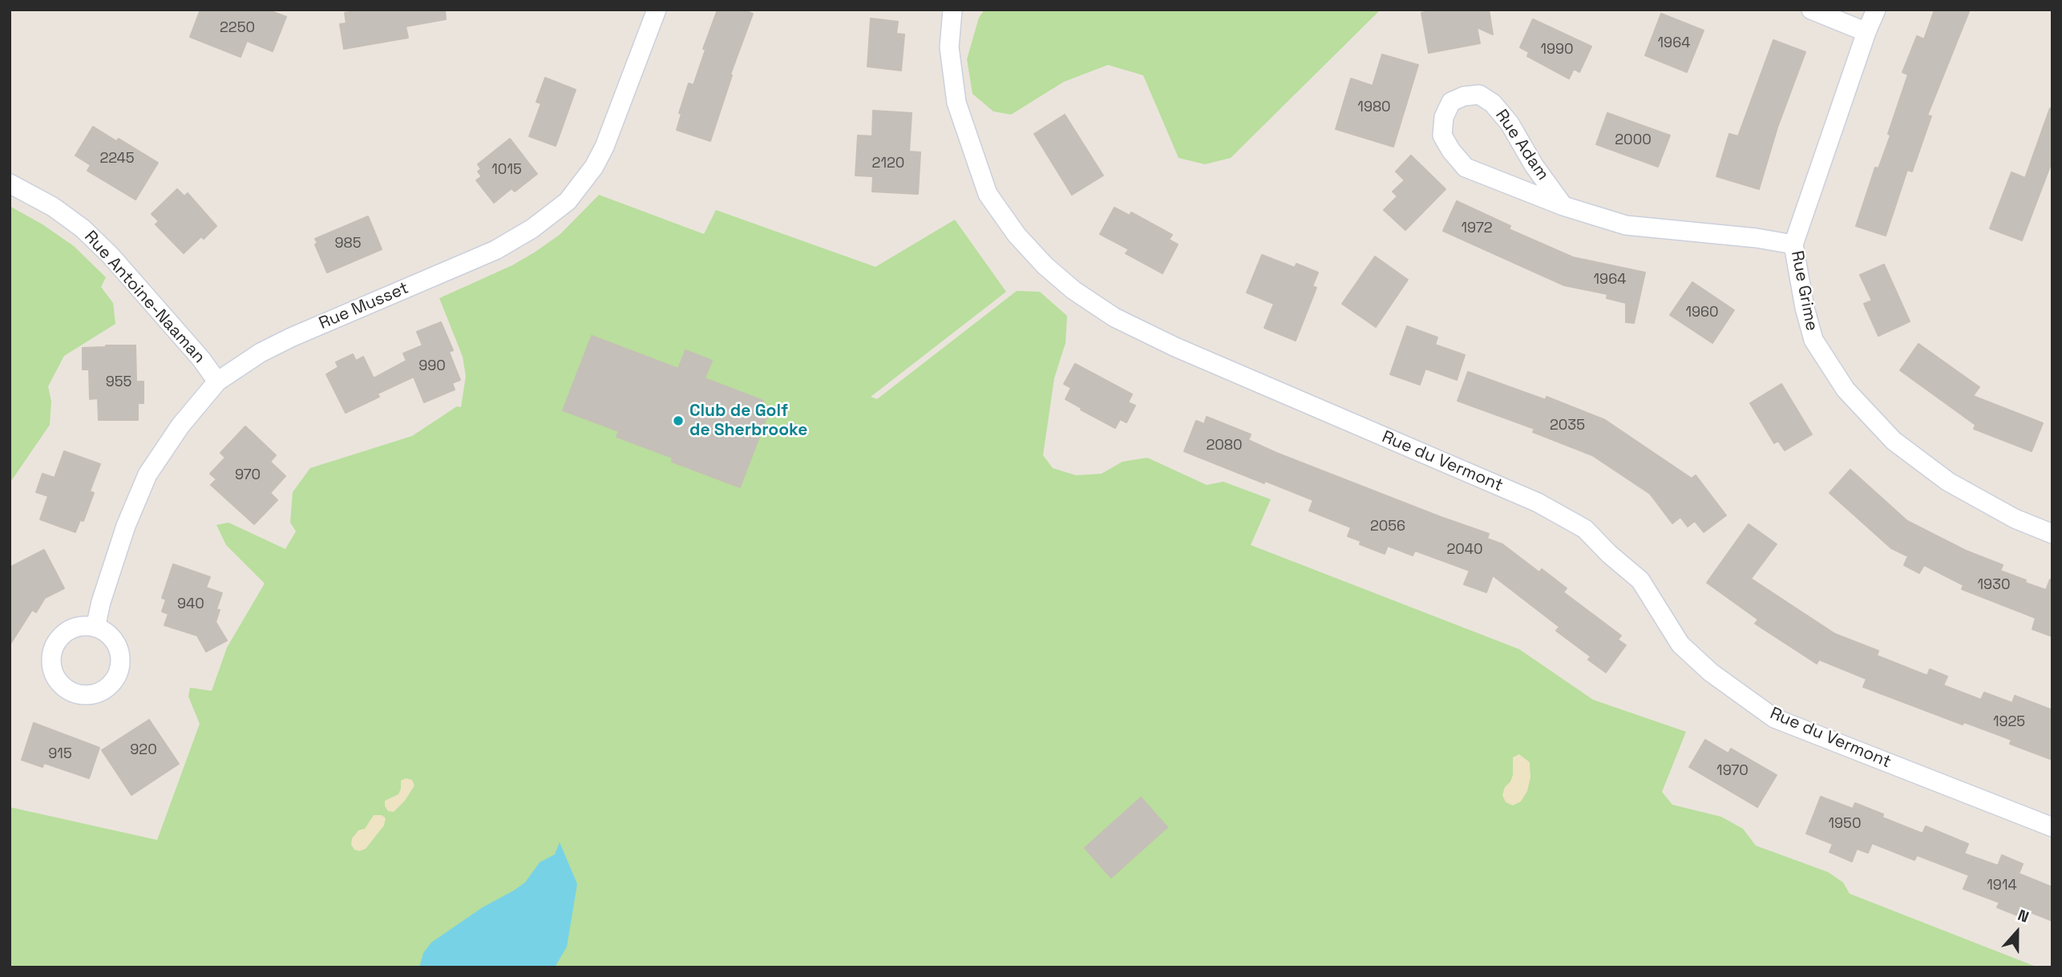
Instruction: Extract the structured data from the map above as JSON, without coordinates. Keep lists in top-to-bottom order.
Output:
{
  "streets": {
    "street": [
      "Rue Adam",
      "Rue Grime",
      "Rue Antoine-Naaman",
      "Rue Musset",
      "Rue du Vermont"
    ]
  },
  "crossings": [
    ["Rue Adam", "Rue Grime"],
    ["Rue Antoine-Naaman", "Rue Musset"]
  ],
  "places": ["Club de Golf de Sherbrooke"],
  "house_numbers": [
    "2250",
    "1964",
    "1990",
    "1980",
    "2000",
    "2245",
    "2120",
    "1015",
    "1972",
    "985",
    "1964",
    "1960",
    "990",
    "955",
    "2035",
    "2080",
    "970",
    "2056",
    "2040",
    "1930",
    "940",
    "1925",
    "920",
    "915",
    "1970",
    "1950",
    "1914"
  ],
  "north": "top"
}
